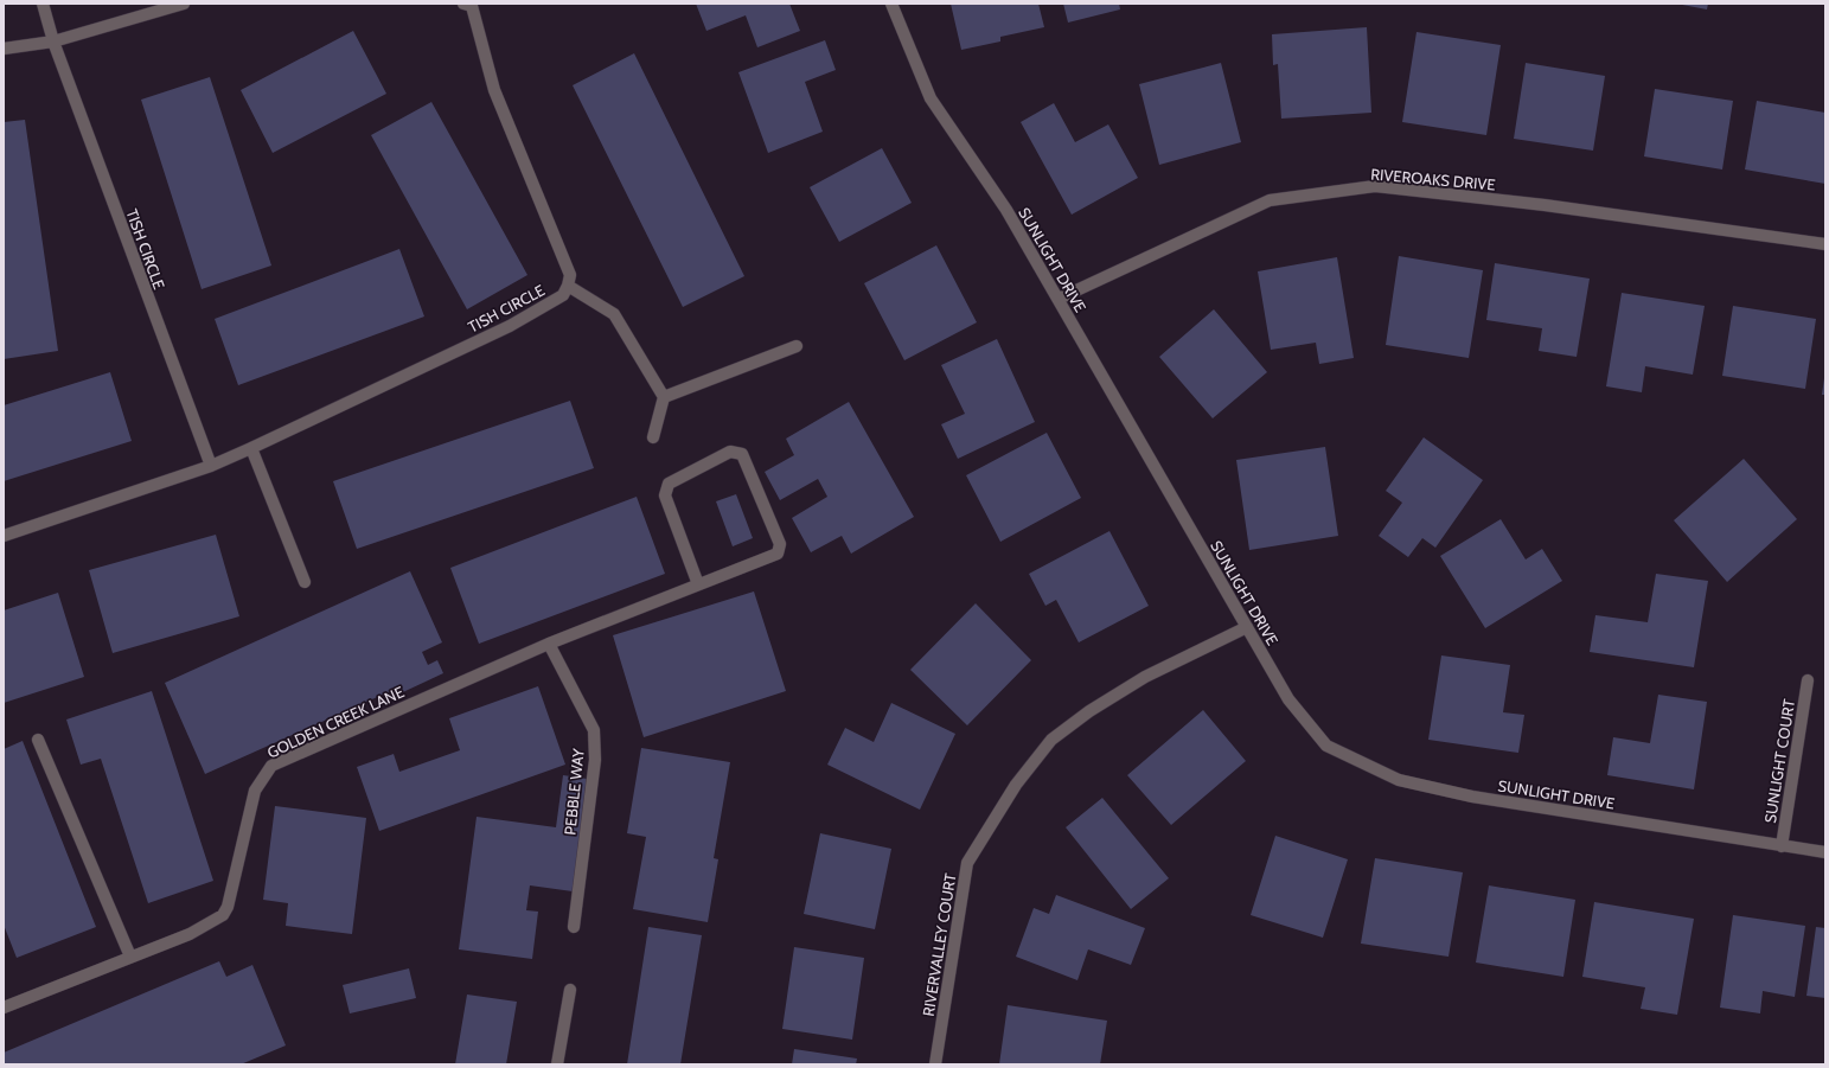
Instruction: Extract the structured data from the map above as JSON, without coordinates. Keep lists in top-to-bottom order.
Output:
{
  "streets": {
    "street": [
      "RIVEROAKS DRIVE",
      "TISH CIRCLE",
      "SUNLIGHT DRIVE",
      "GOLDEN CREEK LANE",
      "SUNLIGHT COURT",
      "PEBBLE WAY",
      "RIVERVALLEY COURT"
    ]
  },
  "crossings": [
    ["RIVEROAKS DRIVE", "SUNLIGHT DRIVE"],
    ["SUNLIGHT DRIVE", "SUNLIGHT COURT"],
    ["SUNLIGHT DRIVE", "RIVERVALLEY COURT"],
    ["GOLDEN CREEK LANE", "PEBBLE WAY"]
  ]
}
